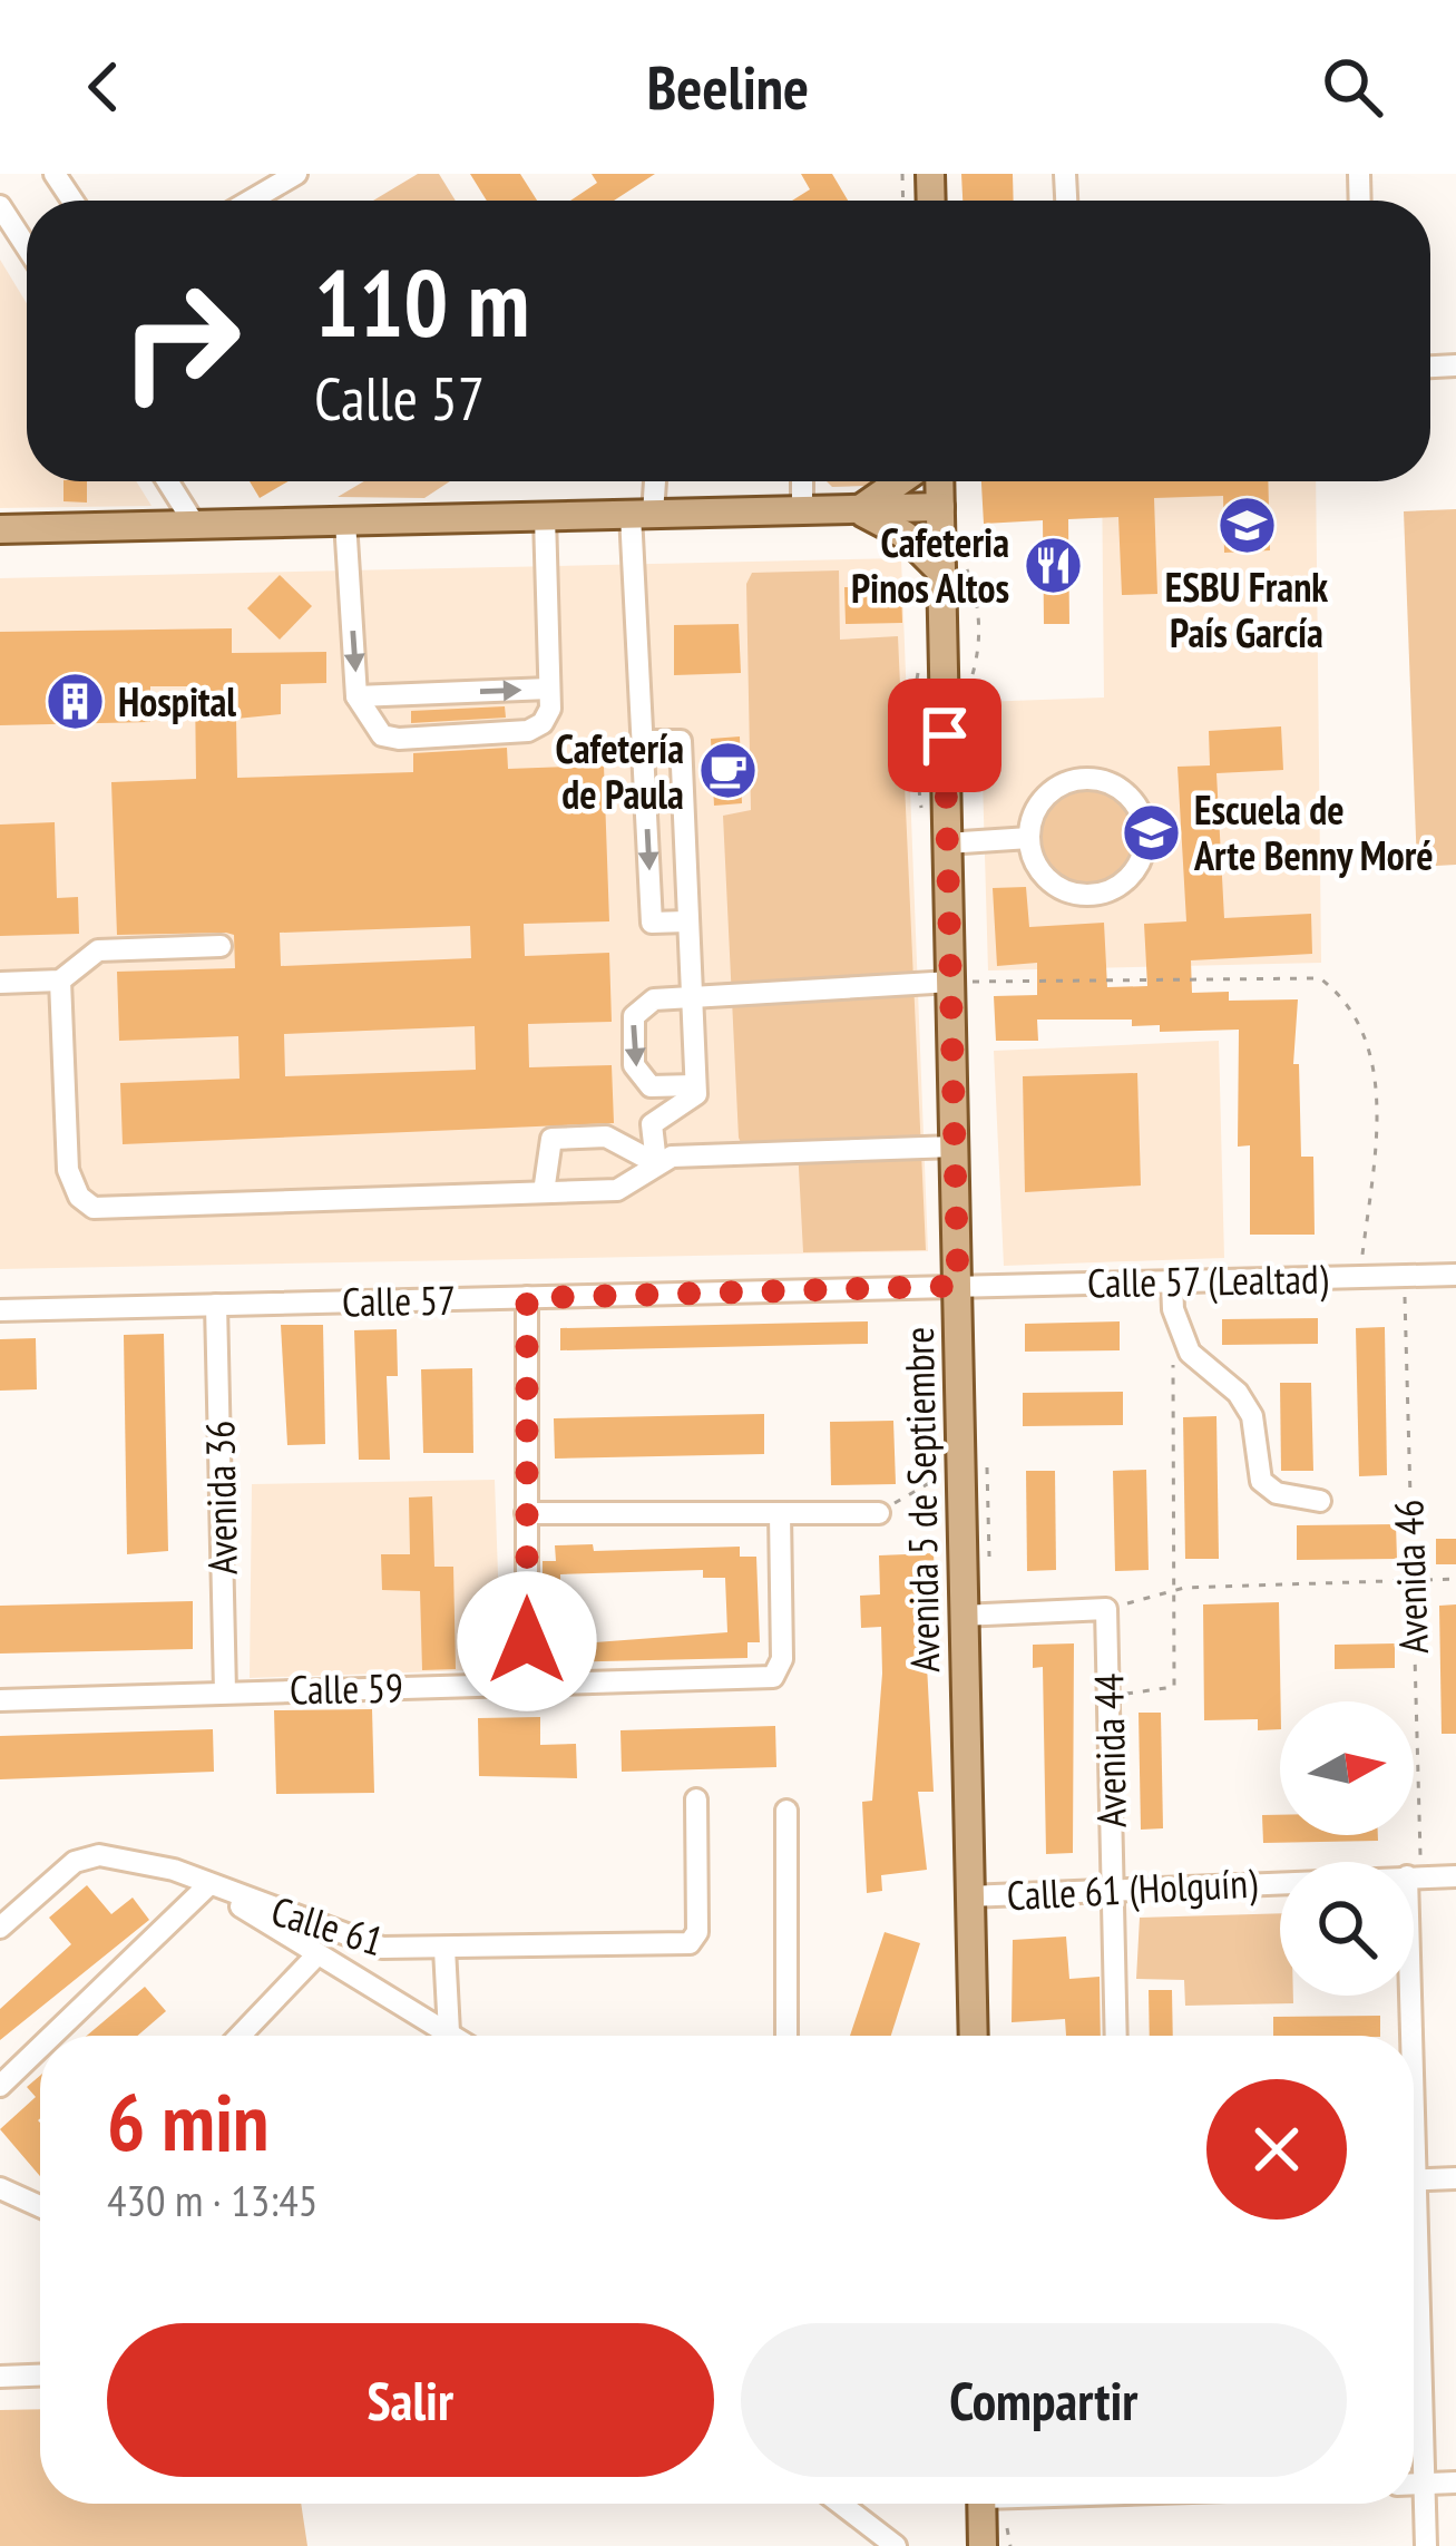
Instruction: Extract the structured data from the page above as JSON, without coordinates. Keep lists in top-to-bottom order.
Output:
{
  "streets": {
    "main road": ["Avenida 5 de Septiembre"],
    "street": [
      "Calle 57 (Lealtad)",
      "Calle 57",
      "Avenida 36",
      "Calle 59",
      "Avenida 44",
      "Calle 61 (Holguín)",
      "Calle 61"
    ],
    "path": ["Avenida 46"]
  },
  "crossings": [
    ["Calle 57 (Lealtad)", "Calle 57"],
    ["Calle 57 (Lealtad)", "Avenida 5 de Septiembre"],
    ["Calle 57 (Lealtad)", "Avenida 46"],
    ["Calle 57", "Avenida 36"],
    ["Calle 57", "Avenida 5 de Septiembre"],
    ["Avenida 36", "Calle 59"],
    ["Avenida 5 de Septiembre", "Calle 61 (Holguín)"],
    ["Avenida 44", "Calle 61 (Holguín)"]
  ],
  "places": {
    "school or university": ["ESBU Frank País García", "Escuela de Arte Benny Moré"],
    "restaurant": ["Cafeteria Pinos Altos"],
    "building": ["Hospital"],
    "cafe": ["Cafetería de Paula"]
  },
  "north": "right",
  "page": {
    "header": "Beeline",
    "turn": ["110 m", "Calle 57"],
    "heading": ["6 min", "430 m · 13:45"],
    "buttons": ["Salir", "Compartir"]
  }
}
